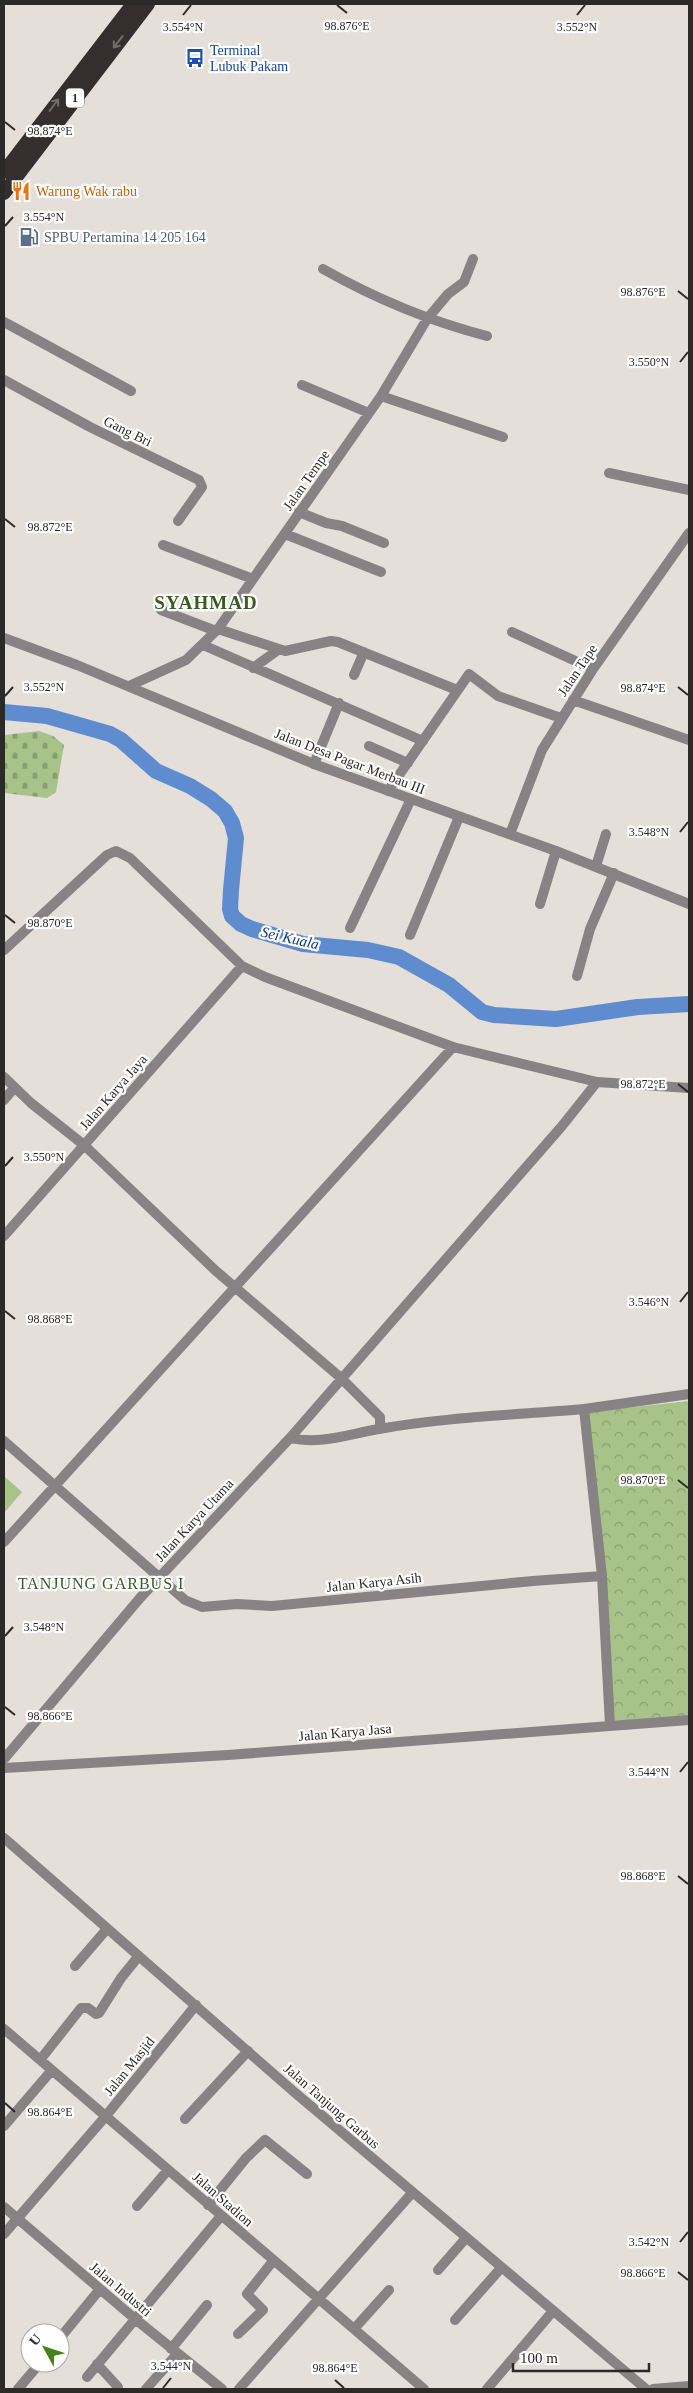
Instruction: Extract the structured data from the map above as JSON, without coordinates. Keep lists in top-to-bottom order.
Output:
{
  "streets": {
    "highway": ["1"],
    "street": [
      "Gang Bri",
      "Jalan Tempe",
      "Jalan Tape",
      "Jalan Desa Pagar Merbau III",
      "Jalan Karya Jaya",
      "Jalan Karya Utama",
      "Jalan Karya Asih",
      "Jalan Karya Jasa",
      "Jalan Masjid",
      "Jalan Tanjung Garbus",
      "Jalan Stadion",
      "Jalan Industri"
    ]
  },
  "crossings": [
    ["Jalan Tempe", "Jalan Desa Pagar Merbau III"],
    ["Jalan Tape", "Jalan Desa Pagar Merbau III"],
    ["Jalan Karya Utama", "Jalan Karya Asih"],
    ["Jalan Masjid", "Jalan Tanjung Garbus"],
    ["Jalan Masjid", "Jalan Stadion"],
    ["Jalan Masjid", "Jalan Industri"]
  ],
  "districts": ["SYAHMAD", "TANJUNG GARBUS I"],
  "water": ["Sei Kuala"],
  "places": {
    "bus stop": ["Terminal Lubuk Pakam"],
    "restaurant": ["Warung Wak rabu"],
    "fuel station": ["SPBU Pertamina 14 205 164"]
  },
  "scale_bar": "100 m",
  "north": "top left",
  "coordinates": [
    "98.876°E",
    "3.554°N",
    "3.552°N",
    "98.874°E",
    "3.550°N",
    "98.872°E",
    "3.548°N",
    "98.870°E",
    "3.546°N",
    "98.868°E",
    "98.866°E",
    "3.544°N",
    "98.864°E",
    "3.542°N"
  ]
}
